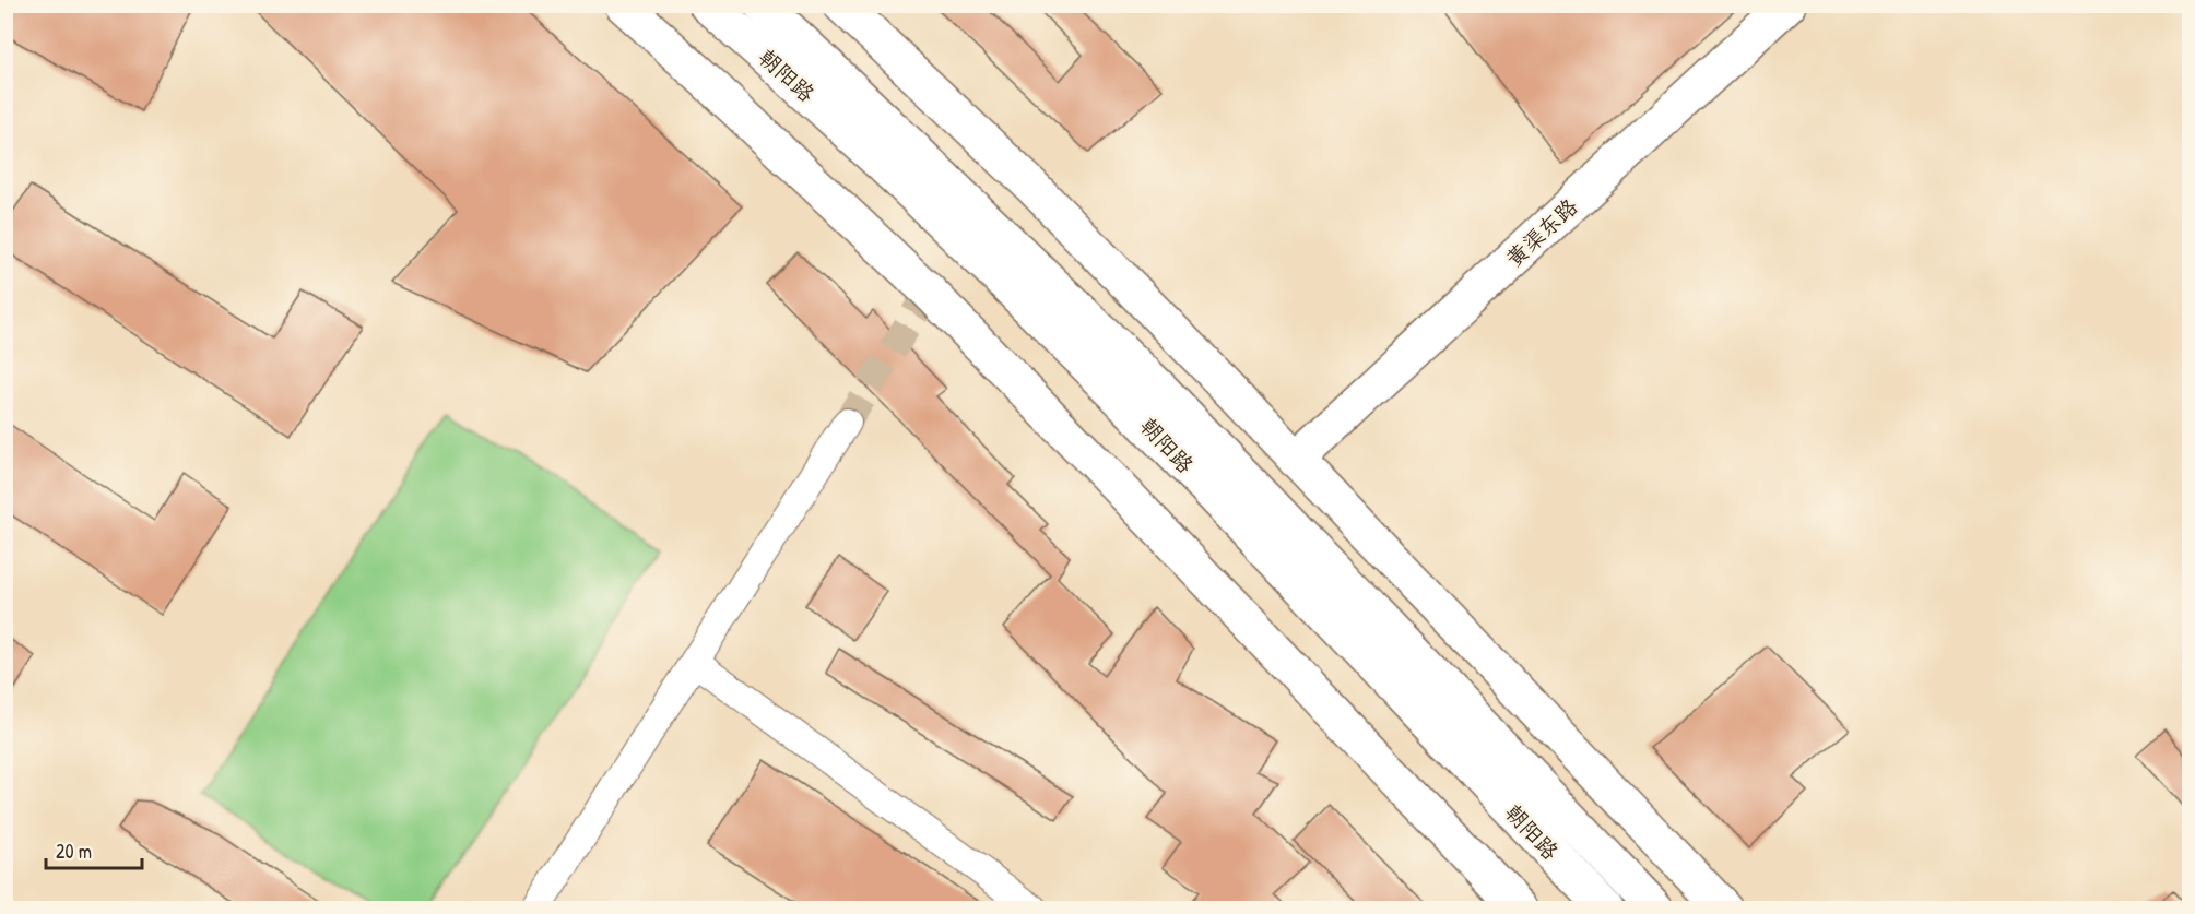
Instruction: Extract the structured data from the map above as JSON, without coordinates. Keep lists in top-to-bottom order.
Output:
{
  "streets": {
    "main road": ["朝阳路", "黄渠东路"]
  },
  "scale_bar": "20 m"
}
